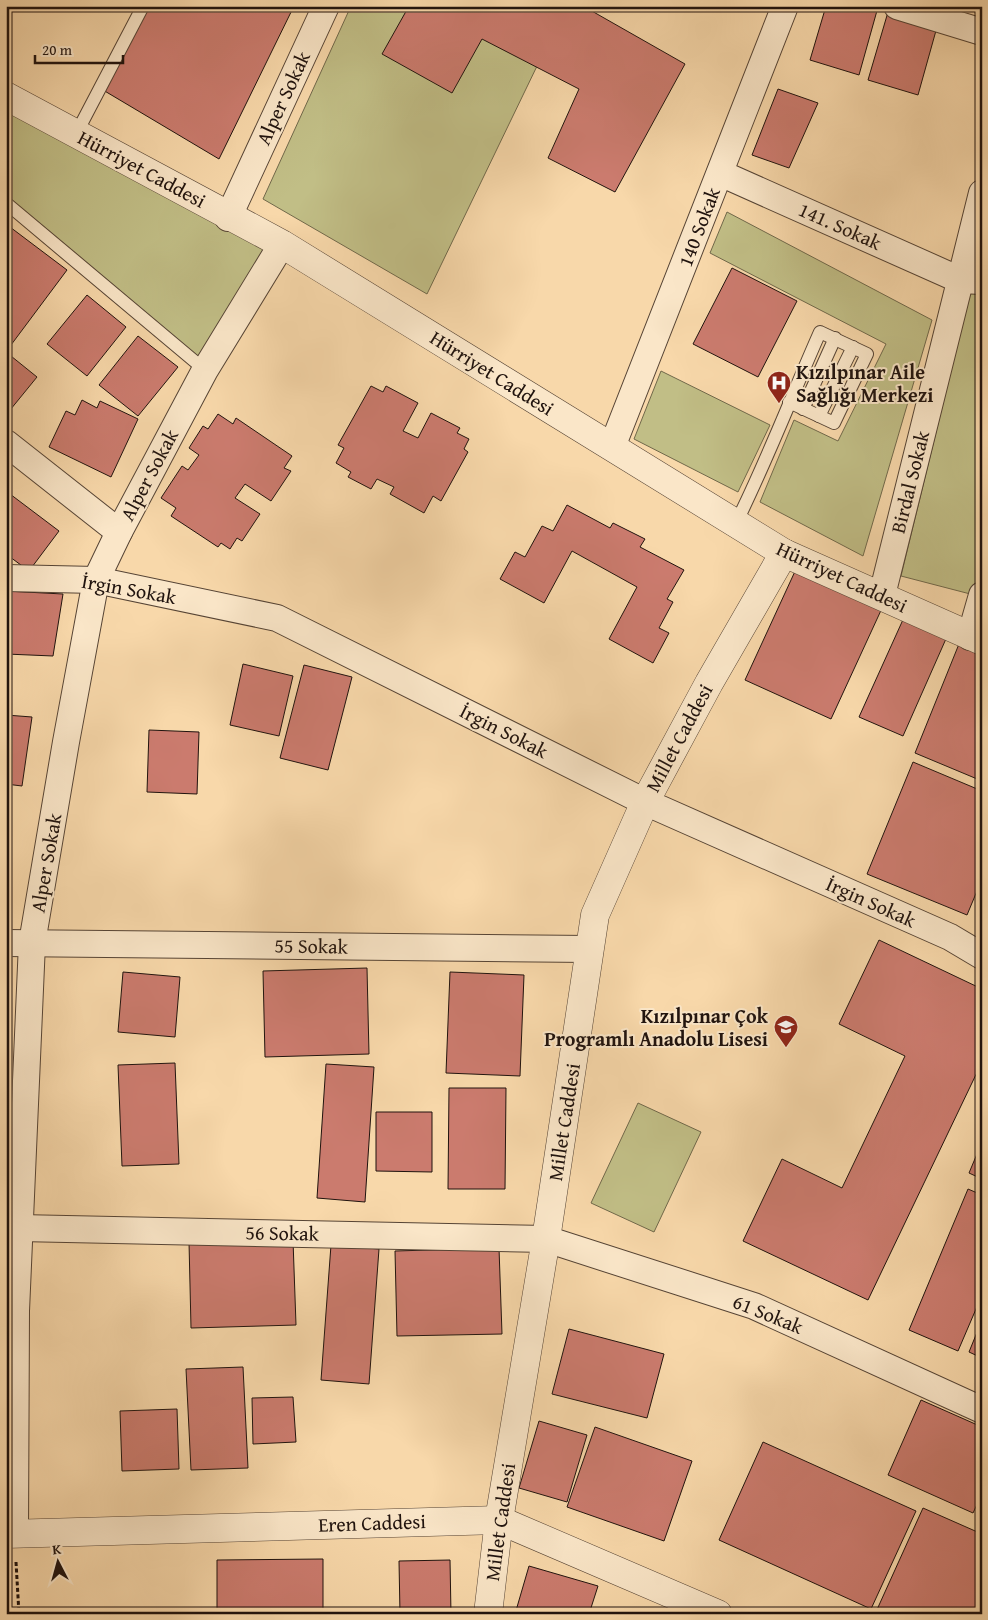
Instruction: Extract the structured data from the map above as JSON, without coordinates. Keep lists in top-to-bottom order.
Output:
{
  "streets": {
    "street": [
      "Alper Sokak",
      "Hürriyet Caddesi",
      "141. Sokak",
      "140 Sokak",
      "Birdal Sokak",
      "İrgin Sokak",
      "Millet Caddesi",
      "55 Sokak",
      "56 Sokak",
      "61 Sokak",
      "Eren Caddesi"
    ]
  },
  "crossings": [
    ["Alper Sokak", "Hürriyet Caddesi"],
    ["Alper Sokak", "İrgin Sokak"],
    ["Alper Sokak", "55 Sokak"],
    ["Alper Sokak", "56 Sokak"],
    ["Alper Sokak", "Eren Caddesi"],
    ["Hürriyet Caddesi", "140 Sokak"],
    ["Hürriyet Caddesi", "Birdal Sokak"],
    ["Hürriyet Caddesi", "Millet Caddesi"],
    ["141. Sokak", "140 Sokak"],
    ["141. Sokak", "Birdal Sokak"],
    ["İrgin Sokak", "Millet Caddesi"],
    ["Millet Caddesi", "55 Sokak"],
    ["Millet Caddesi", "56 Sokak"],
    ["Millet Caddesi", "61 Sokak"],
    ["Millet Caddesi", "Eren Caddesi"],
    ["56 Sokak", "61 Sokak"]
  ],
  "places": {
    "hospital": ["Kızılpınar Aile Sağlığı Merkezi"],
    "school or university": ["Kızılpınar Çok Programlı Anadolu Lisesi"]
  },
  "scale_bar": "20 m",
  "north": "top"
}
